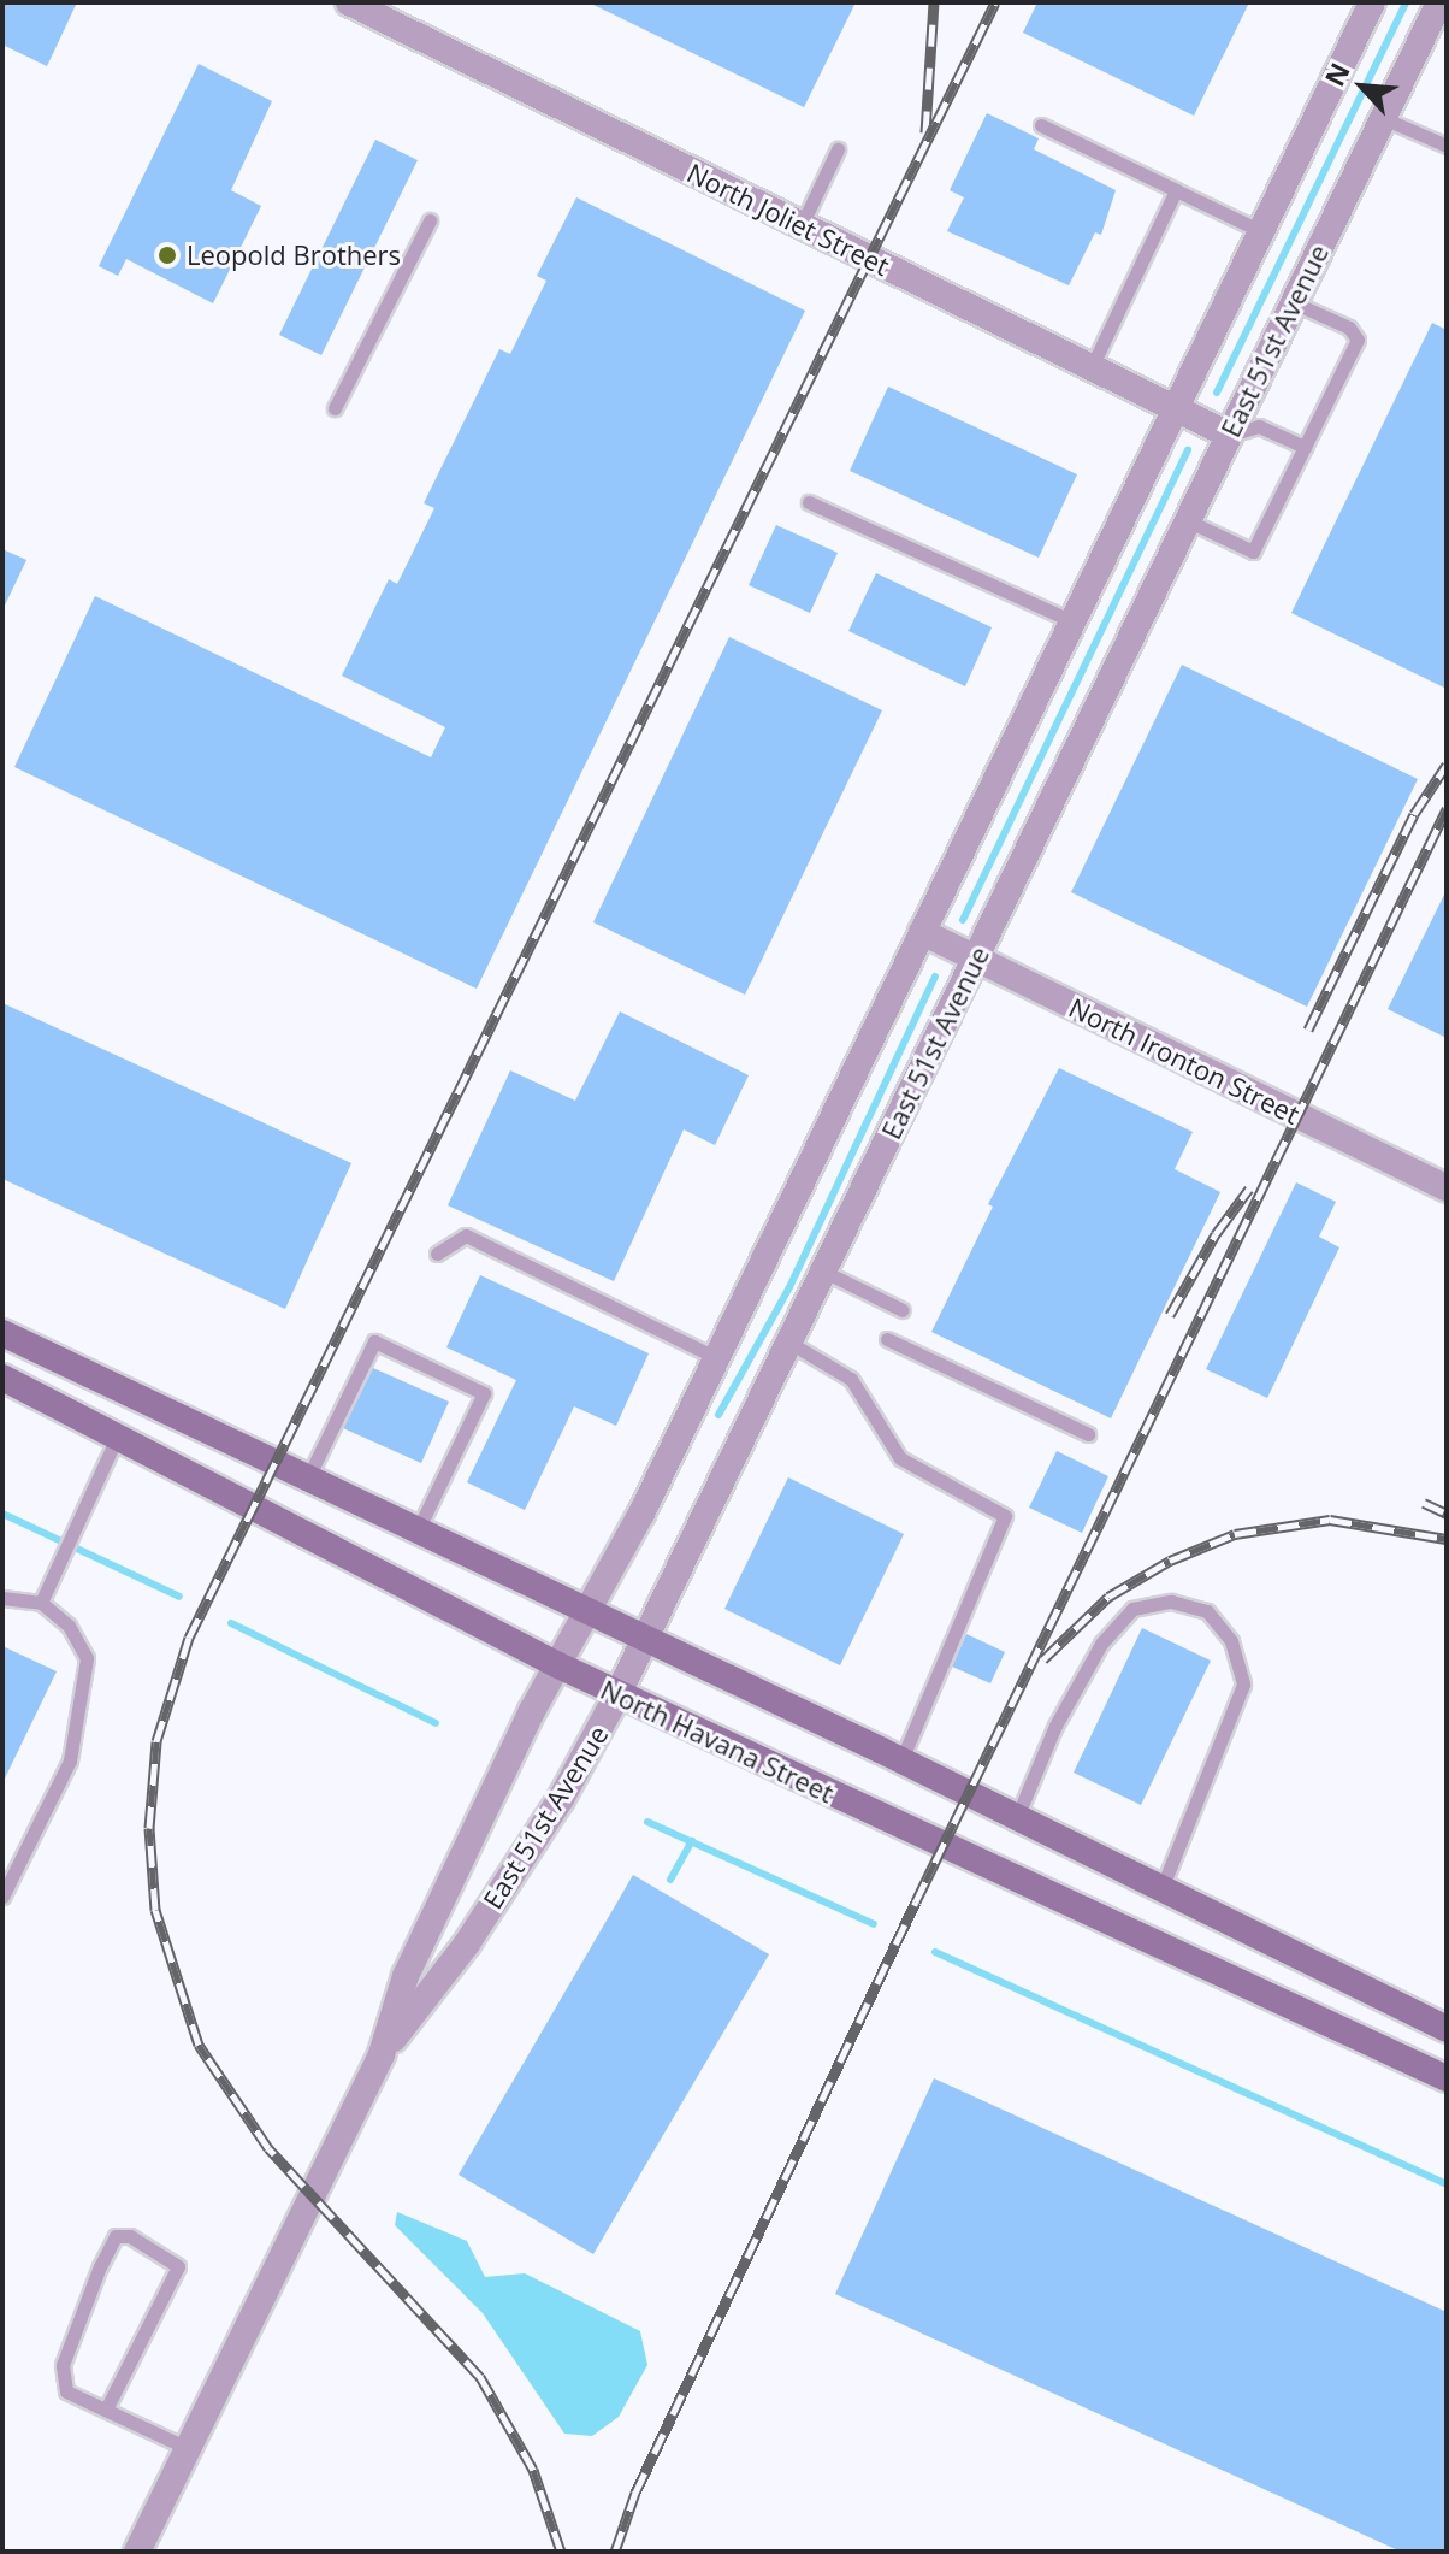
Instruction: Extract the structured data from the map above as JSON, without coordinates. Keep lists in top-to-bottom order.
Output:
{
  "streets": {
    "main road": ["North Havana Street"],
    "street": ["North Joliet Street", "East 51st Avenue", "North Ironton Street"]
  },
  "crossings": [
    ["North Joliet Street", "East 51st Avenue"],
    ["East 51st Avenue", "North Ironton Street"],
    ["East 51st Avenue", "North Havana Street"]
  ],
  "places": ["Leopold Brothers"],
  "north": "top left"
}
